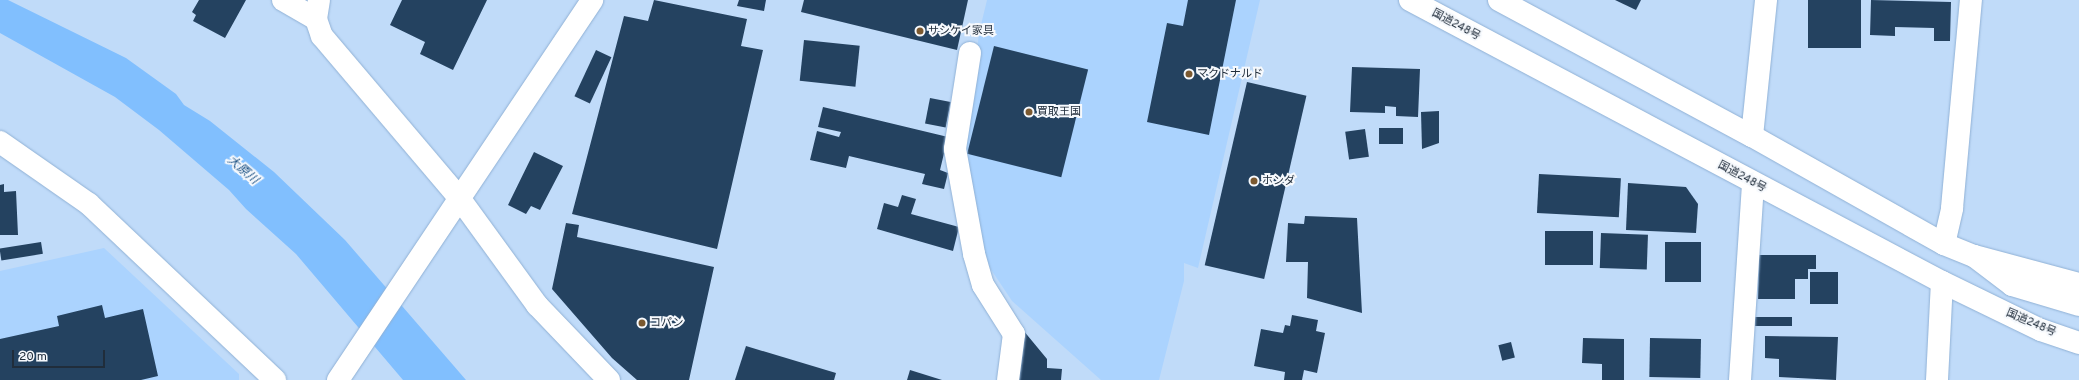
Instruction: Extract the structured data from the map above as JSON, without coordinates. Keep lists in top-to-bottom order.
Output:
{
  "streets": {
    "main road": ["国道248号"]
  },
  "water": ["大原川"],
  "places": [
    "サシケイ家具",
    "マクドナルド",
    "買取王国",
    "ホンダ",
    "コパン"
  ],
  "scale_bar": "20 m"
}
